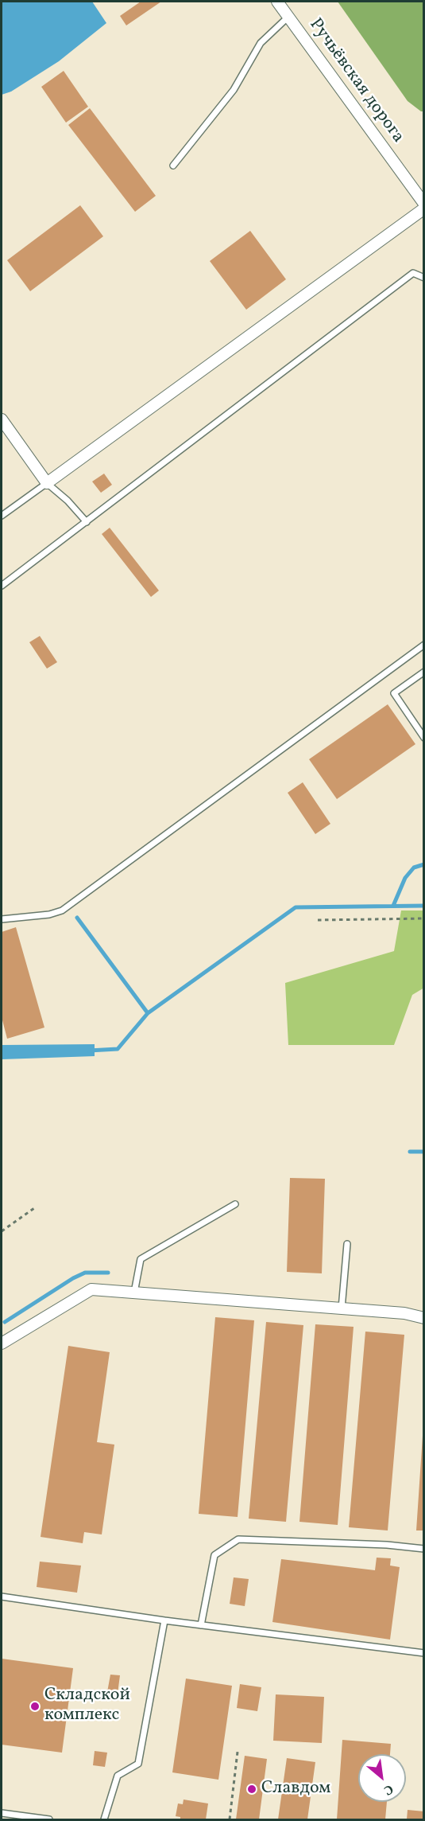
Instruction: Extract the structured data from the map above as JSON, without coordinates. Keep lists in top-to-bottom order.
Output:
{
  "streets": {
    "street": ["Ручьёвская дорога"]
  },
  "places": ["Складской комплекс", "Славдом"],
  "north": "bottom right"
}
